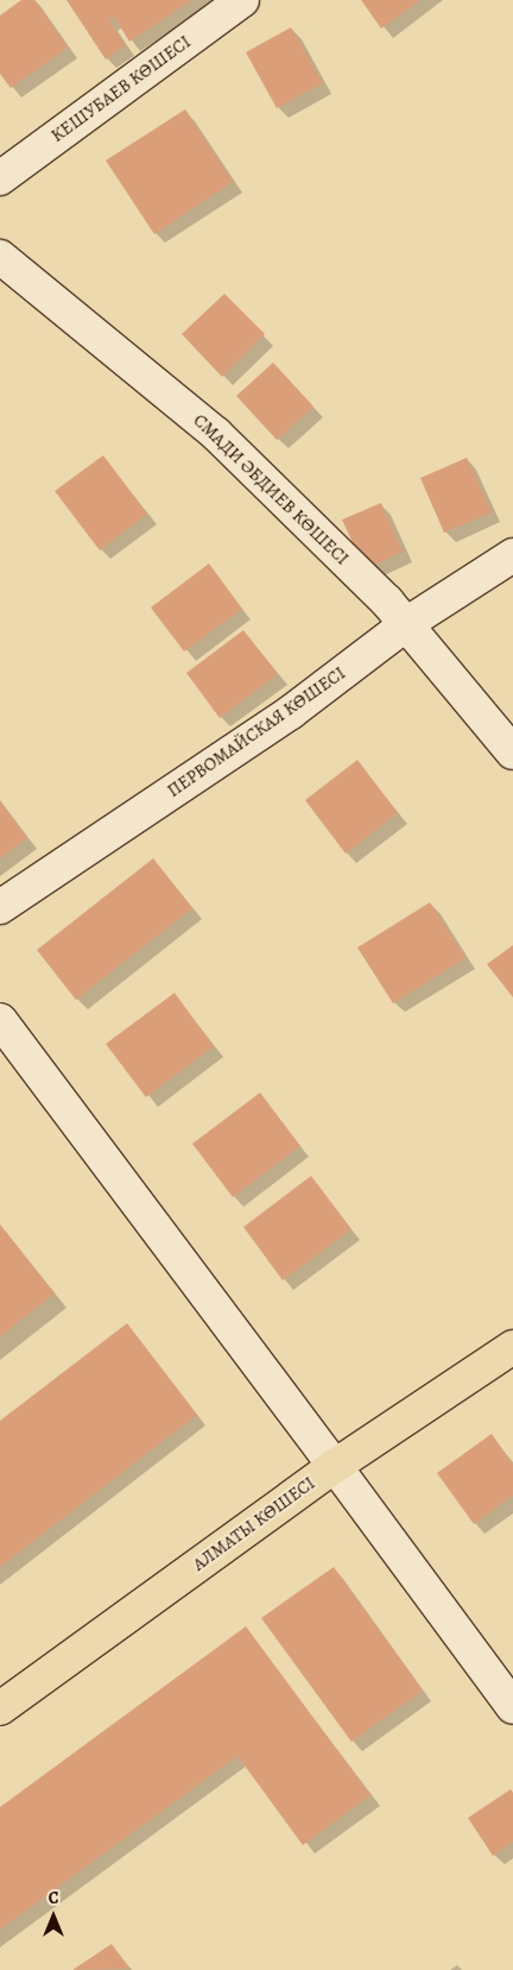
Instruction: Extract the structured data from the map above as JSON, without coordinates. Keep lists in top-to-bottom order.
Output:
{
  "streets": {
    "main road": ["АЛМАТЫ КӨШЕСІ"],
    "street": ["КЕШУБАЕВ КӨШЕСІ", "СМАДИ ӘБДИЕВ КӨШЕСІ", "ПЕРВОМАЙСКАЯ КӨШЕСІ"]
  },
  "crossings": [
    ["СМАДИ ӘБДИЕВ КӨШЕСІ", "ПЕРВОМАЙСКАЯ КӨШЕСІ"]
  ],
  "north": "top"
}
